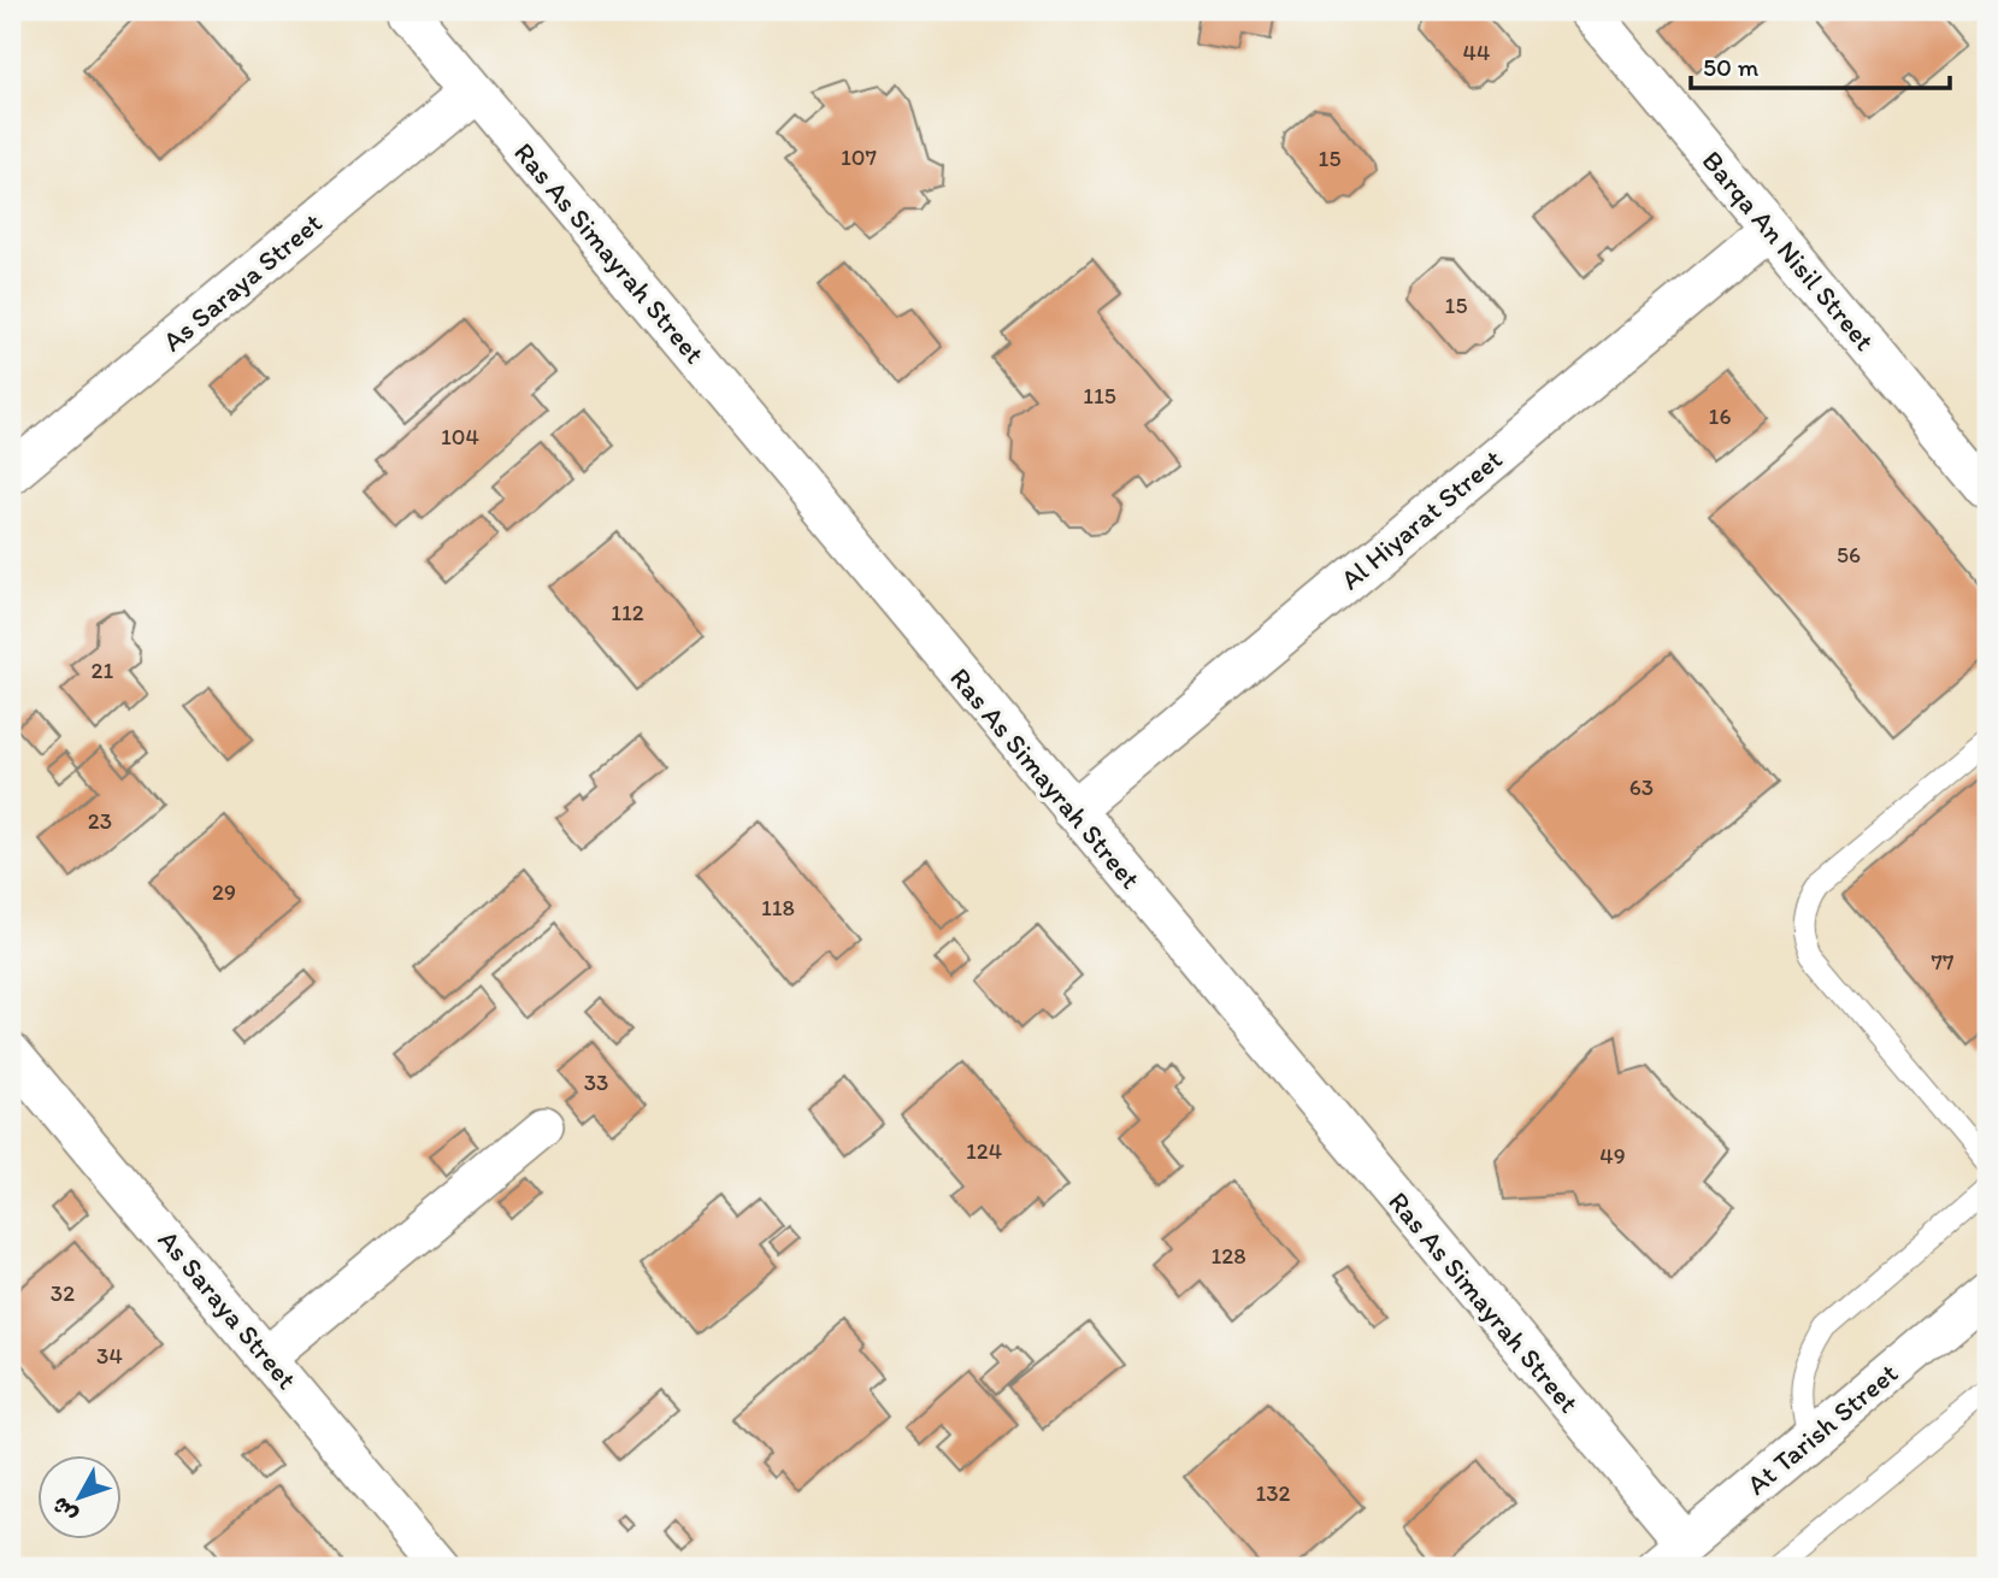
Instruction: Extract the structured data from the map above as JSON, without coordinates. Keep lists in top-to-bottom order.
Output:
{
  "streets": {
    "street": [
      "Barqa An Nisil Street",
      "Ras As Simayrah Street",
      "As Saraya Street",
      "Al Hiyarat Street",
      "At Tarish Street"
    ]
  },
  "crossings": [
    ["Barqa An Nisil Street", "Al Hiyarat Street"],
    ["Ras As Simayrah Street", "As Saraya Street"],
    ["Ras As Simayrah Street", "Al Hiyarat Street"],
    ["Ras As Simayrah Street", "At Tarish Street"]
  ],
  "house_numbers": [
    "44",
    "107",
    "15",
    "15",
    "115",
    "16",
    "104",
    "56",
    "112",
    "21",
    "63",
    "23",
    "29",
    "118",
    "77",
    "33",
    "124",
    "49",
    "128",
    "32",
    "34",
    "132"
  ],
  "scale_bar": "50 m",
  "north": "bottom left"
}
